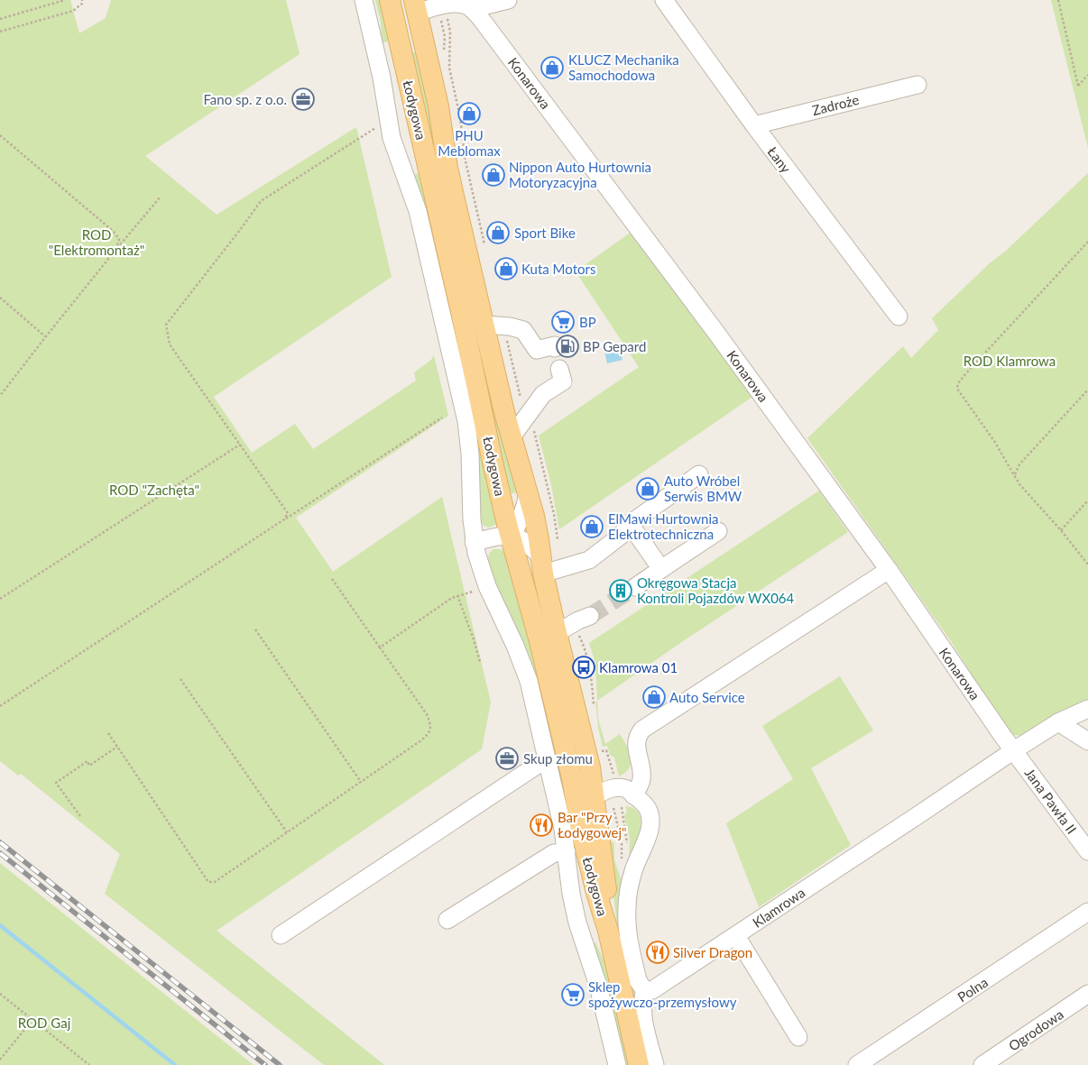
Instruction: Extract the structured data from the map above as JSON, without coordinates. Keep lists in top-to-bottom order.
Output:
{
  "streets": {
    "main road": ["Łodygowa"],
    "street": [
      "Konarowa",
      "Zadroże",
      "Łany",
      "Jana Pawła II",
      "Klamrowa",
      "Polna",
      "Ogrodowa"
    ]
  },
  "crossings": [
    ["Konarowa", "Jana Pawła II"],
    ["Konarowa", "Klamrowa"],
    ["Zadroże", "Łany"],
    ["Jana Pawła II", "Klamrowa"]
  ],
  "parks": [
    "ROD \"Elektromontaż\"",
    "ROD Klamrowa",
    "ROD \"Zachęta\"",
    "ROD Gaj"
  ],
  "places": {
    "shop": [
      "KLUCZ Mechanika Samochodowa",
      "PHU Meblomax",
      "Nippon Auto Hurtownia Motoryzacyjna",
      "Sport Bike",
      "Kuta Motors",
      "Auto Wróbel Serwis BMW",
      "ElMawi Hurtownia Elektrotechniczna",
      "Auto Service"
    ],
    "office": ["Fano sp. z o.o.", "Skup złomu"],
    "supermarket": ["BP", "Sklep spożywczo-przemysłowy"],
    "fuel station": ["BP Gepard"],
    "building": ["Okręgowa Stacja Kontroli Pojazdów WX064"],
    "bus stop": ["Klamrowa 01"],
    "restaurant": ["Bar \"Przy Łodygowej\"", "Silver Dragon"]
  }
}
